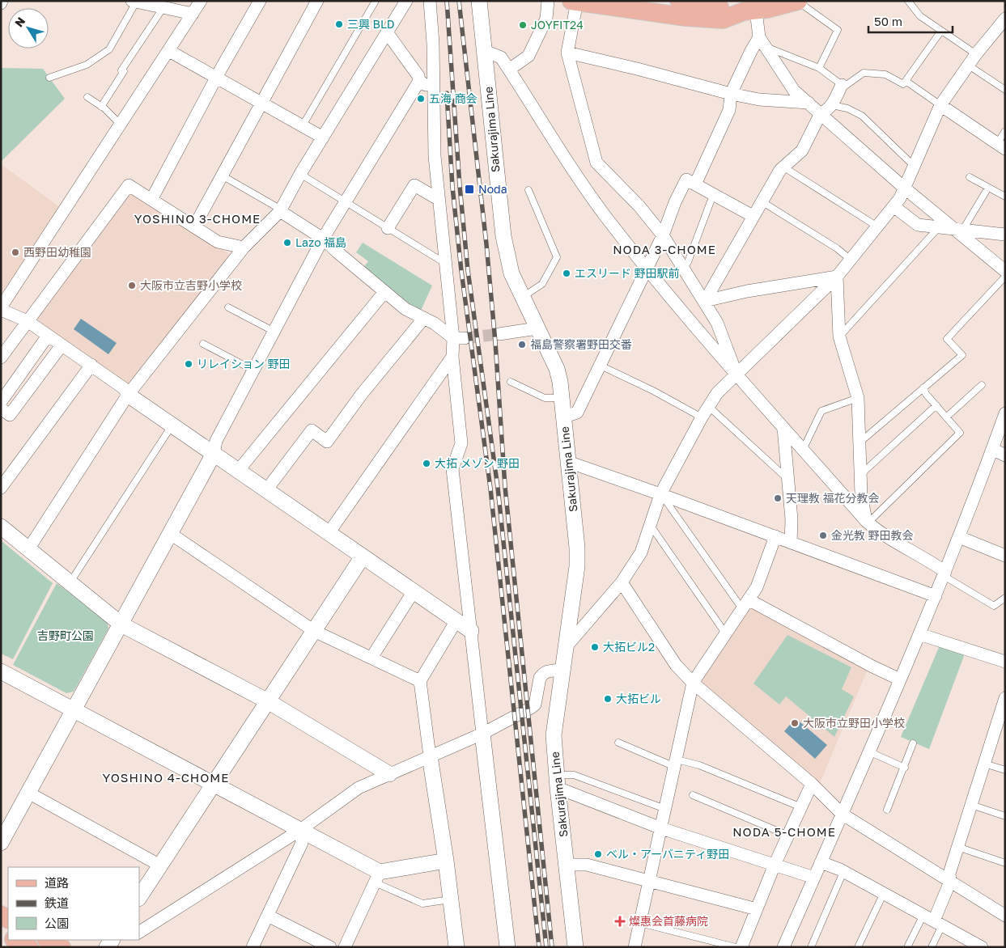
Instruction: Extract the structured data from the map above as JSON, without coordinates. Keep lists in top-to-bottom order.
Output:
{
  "streets": {
    "street": ["Sakurajima Line"]
  },
  "districts": [
    "YOSHINO 3-CHOME",
    "NODA 3-CHOME",
    "YOSHINO 4-CHOME",
    "NODA 5-CHOME"
  ],
  "parks": ["吉野町公園"],
  "places": {
    "other": [
      "三興 BLD",
      "JOYFIT24",
      "五海 商会",
      "Lazo 福島",
      "西野田幼稚園",
      "エスリード 野田駅前",
      "大阪市立吉野小学校",
      "福島警察署野田交番",
      "リレイション 野田",
      "大拓 メゾン 野田",
      "天理教 福花分教会",
      "金光教 野田教会",
      "大拓ビル2",
      "大拓ビル",
      "大阪市立野田小学校",
      "ベル・アーバニティ野田"
    ],
    "transit": ["Noda"],
    "health": ["燦惠会首藤病院"]
  },
  "legend": ["道路", "鉄道", "公園"],
  "scale_bar": "50 m",
  "north": "top left"
}
